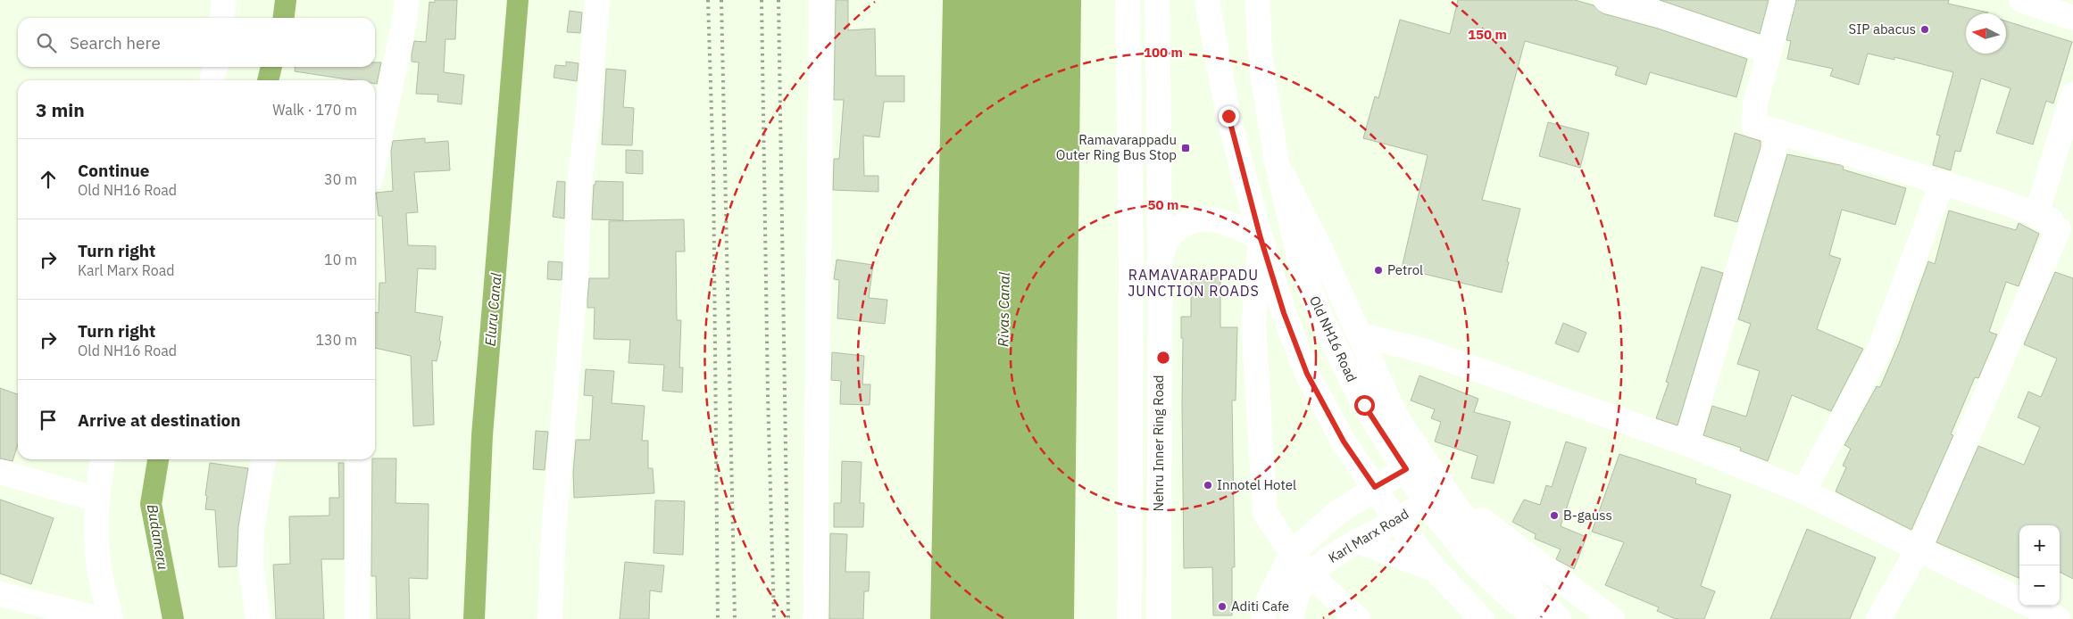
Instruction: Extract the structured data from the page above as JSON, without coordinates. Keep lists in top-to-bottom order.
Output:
{
  "streets": {
    "main road": ["Old NH16 Road", "Nehru Inner Ring Road", "Karl Marx Road"]
  },
  "crossings": [
    ["Old NH16 Road", "Karl Marx Road"]
  ],
  "districts": ["RAMAVARAPPADU JUNCTION ROADS"],
  "water": ["Eluru Canal", "Rivas Canal", "Budameru"],
  "places": {
    "other": [
      "SIP abacus",
      "Petrol",
      "Innotel Hotel",
      "B-gauss",
      "Aditi Cafe"
    ],
    "transit": ["Ramavarappadu Outer Ring Bus Stop"]
  },
  "north": "left",
  "page": {
    "search": "Search here",
    "heading": ["3 min", "Walk · 170 m"],
    "list": [
      ["Continue", "Old NH16 Road", "30 m"],
      ["Turn right", "Karl Marx Road", "10 m"],
      ["Turn right", "Old NH16 Road", "130 m"],
      "Arrive at destination"
    ],
    "map_buttons": ["+", "−"]
  },
  "rings": ["150 m", "100 m", "50 m"]
}
